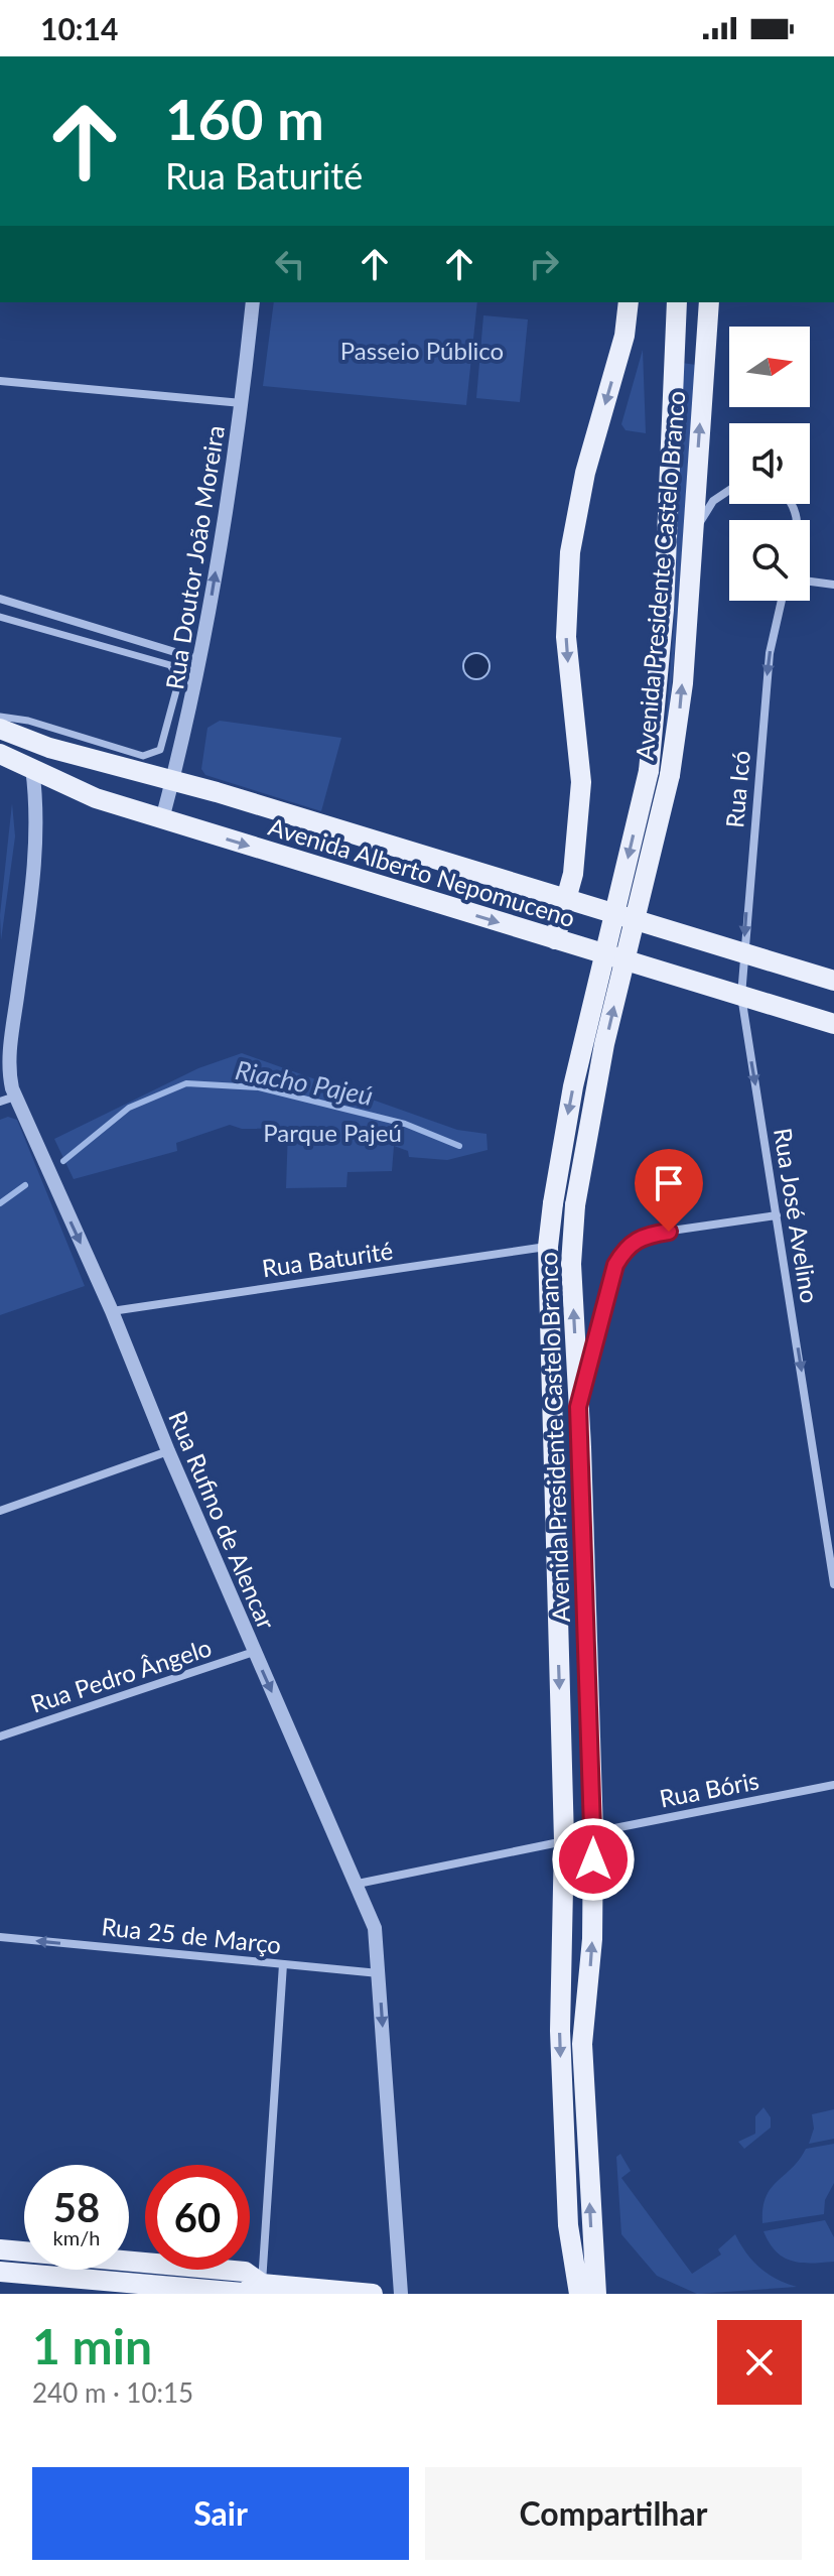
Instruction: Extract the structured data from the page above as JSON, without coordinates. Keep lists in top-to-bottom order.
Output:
{
  "streets": {
    "main road": ["Avenida Presidente Castelo Branco", "Avenida Alberto Nepomuceno"],
    "street": [
      "Rua Doutor João Moreira",
      "Rua Icó",
      "Rua José Avelino",
      "Rua Baturité",
      "Rua Rufino de Alencar",
      "Rua Pedro Ângelo",
      "Rua Bóris",
      "Rua 25 de Março"
    ]
  },
  "crossings": [
    ["Rua Doutor João Moreira", "Avenida Alberto Nepomuceno"],
    ["Avenida Presidente Castelo Branco", "Rua Baturité"],
    ["Avenida Presidente Castelo Branco", "Rua Bóris"],
    ["Rua Icó", "Avenida Alberto Nepomuceno"],
    ["Rua Icó", "Rua José Avelino"],
    ["Avenida Alberto Nepomuceno", "Rua José Avelino"],
    ["Avenida Alberto Nepomuceno", "Rua Rufino de Alencar"],
    ["Rua Baturité", "Rua Rufino de Alencar"],
    ["Rua Rufino de Alencar", "Rua Pedro Ângelo"],
    ["Rua Rufino de Alencar", "Rua 25 de Março"]
  ],
  "one_way": [
    "Rua Doutor João Moreira",
    "Rua Icó",
    "Rua José Avelino",
    "Rua Rufino de Alencar",
    "Rua 25 de Março"
  ],
  "water": ["Riacho Pajeú"],
  "parks": ["Passeio Público", "Parque Pajeú"],
  "north": "right",
  "page": {
    "status": "10:14",
    "turn": ["160 m", "Rua Baturité"],
    "speed": "58 km/h",
    "limit": "60",
    "heading": ["1 min", "240 m · 10:15"],
    "buttons": ["Sair", "Compartilhar"]
  }
}
